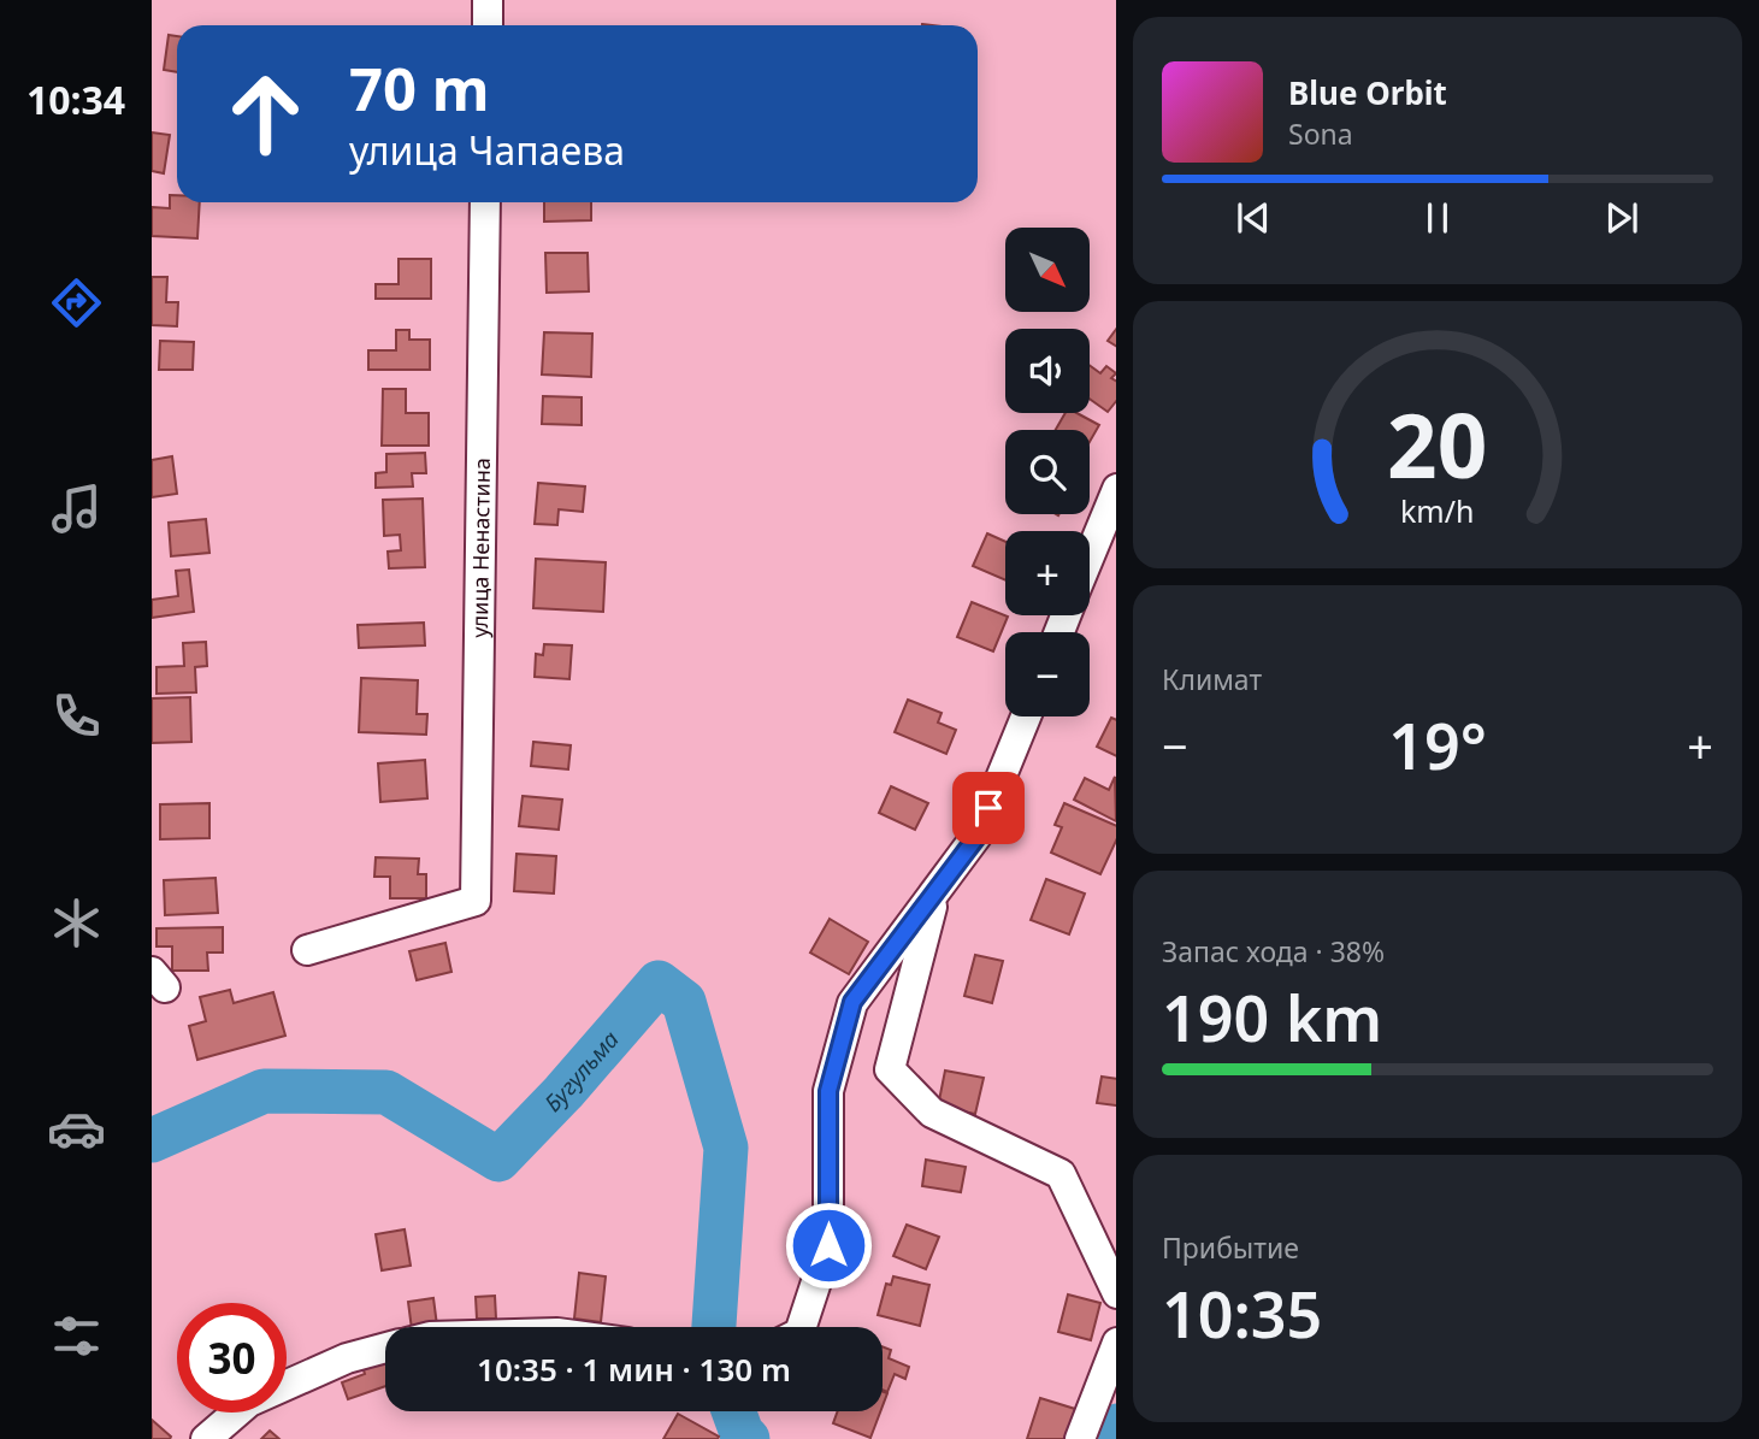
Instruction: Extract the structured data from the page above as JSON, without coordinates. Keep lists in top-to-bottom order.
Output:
{
  "streets": {
    "street": ["улица Ненастина"]
  },
  "water": ["Бугульма"],
  "north": "bottom right",
  "page": {
    "tabs": "10:34",
    "turn": ["70 m", "улица Чапаева"],
    "song": ["Blue Orbit", "Sona"],
    "map_buttons": ["+", "−"],
    "tile": [
      "Климат",
      ["Запас хода · 38%", "190 km"],
      ["Прибытие", "10:35"]
    ],
    "heat": ["−", "19°", "+"],
    "limit": "30",
    "trip": "10:35 · 1 мин · 130 m",
    "gauge": ["20", "km/h"]
  }
}
